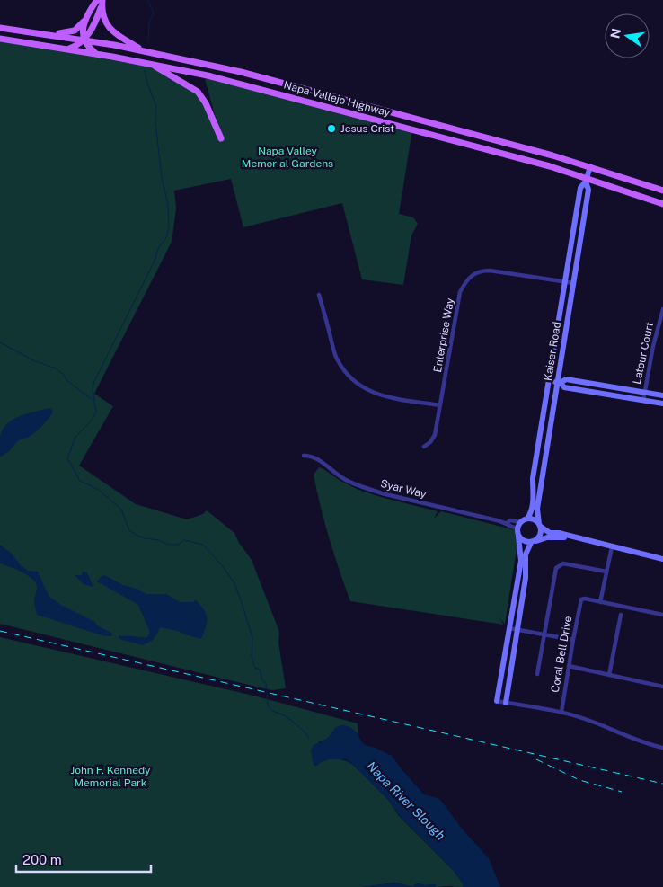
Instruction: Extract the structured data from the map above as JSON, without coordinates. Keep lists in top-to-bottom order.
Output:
{
  "streets": {
    "main road": ["Napa-Vallejo Highway"],
    "street": [
      "Enterprise Way",
      "Kaiser Road",
      "Latour Court",
      "Syar Way",
      "Coral Bell Drive"
    ]
  },
  "crossings": [
    ["Napa-Vallejo Highway", "Kaiser Road"],
    ["Enterprise Way", "Kaiser Road"],
    ["Kaiser Road", "Syar Way"]
  ],
  "water": ["Napa River Slough"],
  "parks": ["Napa Valley Memorial Gardens", "John F. Kennedy Memorial Park"],
  "places": ["Jesus Crist"],
  "scale_bar": "200 m",
  "north": "left"
}
